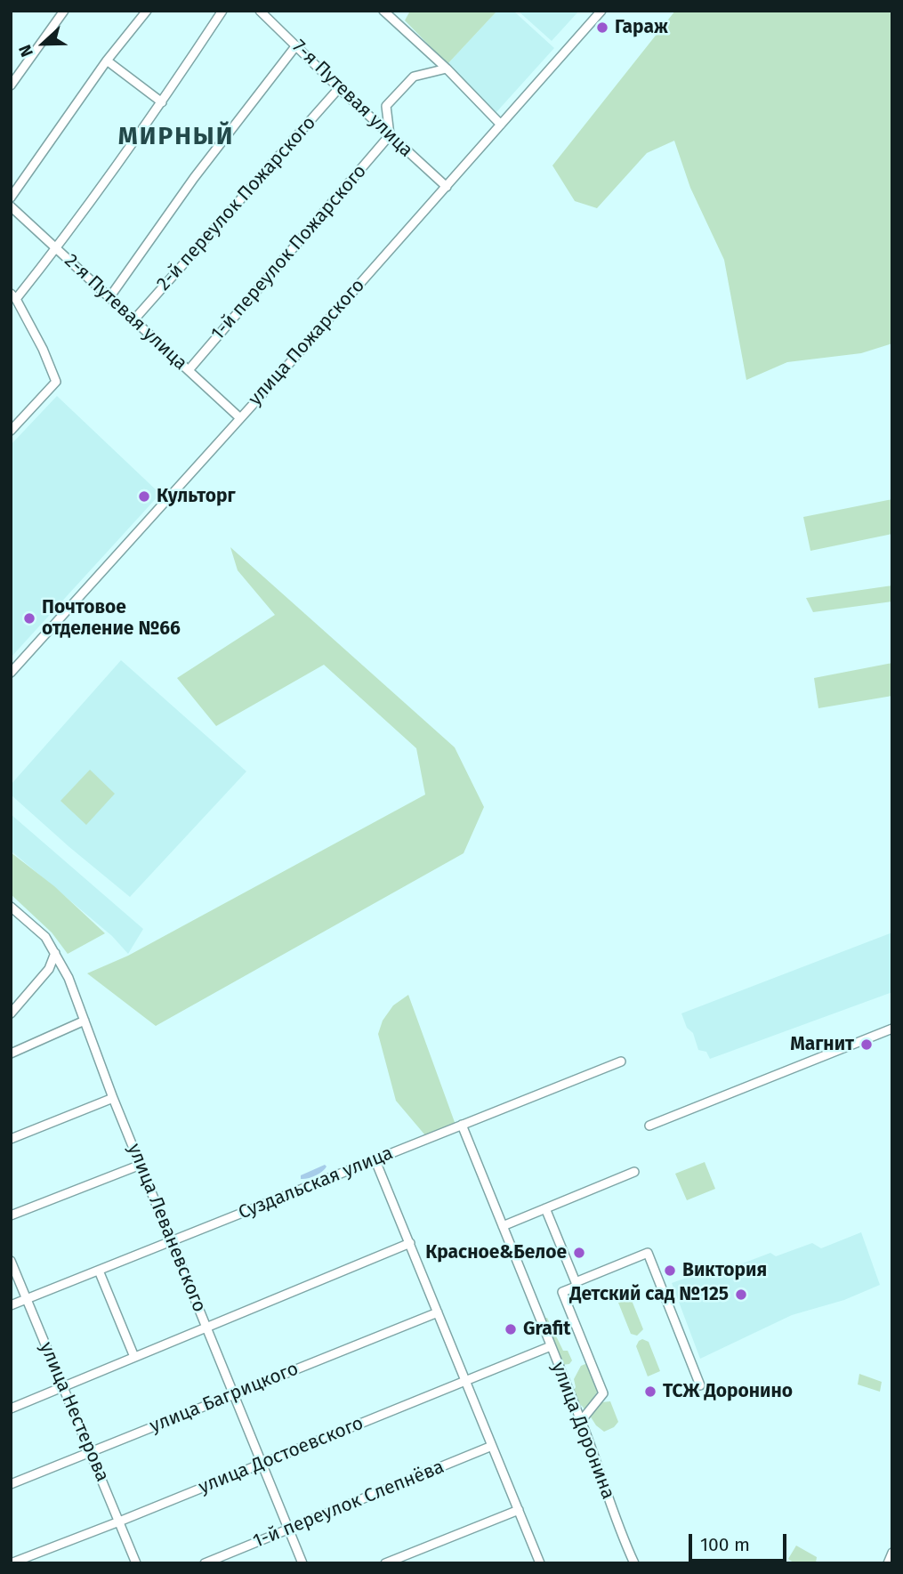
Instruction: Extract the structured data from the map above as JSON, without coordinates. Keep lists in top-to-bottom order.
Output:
{
  "streets": {
    "street": [
      "7-я Путевая улица",
      "2-й переулок Пожарского",
      "1-й переулок Пожарского",
      "2-я Путевая улица",
      "улица Пожарского",
      "Суздальская улица",
      "улица Леваневского",
      "улица Багрицкого",
      "улица Нестерова",
      "улица Доронина",
      "улица Достоевского",
      "1-й переулок Слепнёва"
    ]
  },
  "crossings": [
    ["7-я Путевая улица", "2-й переулок Пожарского"],
    ["7-я Путевая улица", "1-й переулок Пожарского"],
    ["7-я Путевая улица", "улица Пожарского"],
    ["2-й переулок Пожарского", "2-я Путевая улица"],
    ["1-й переулок Пожарского", "2-я Путевая улица"],
    ["2-я Путевая улица", "улица Пожарского"],
    ["Суздальская улица", "улица Леваневского"],
    ["Суздальская улица", "улица Нестерова"],
    ["Суздальская улица", "улица Доронина"],
    ["улица Леваневского", "улица Багрицкого"],
    ["улица Леваневского", "улица Достоевского"],
    ["улица Леваневского", "1-й переулок Слепнёва"],
    ["улица Багрицкого", "улица Нестерова"],
    ["улица Нестерова", "улица Достоевского"],
    ["улица Доронина", "улица Достоевского"]
  ],
  "districts": ["МИРНЫЙ"],
  "places": [
    "Гараж",
    "Культорг",
    "Почтовое отделение №66",
    "Магнит",
    "Красное&Белое",
    "Виктория",
    "Детский сад №125",
    "Grafit",
    "ТСЖ Доронино"
  ],
  "scale_bar": "100 m",
  "north": "left"
}
